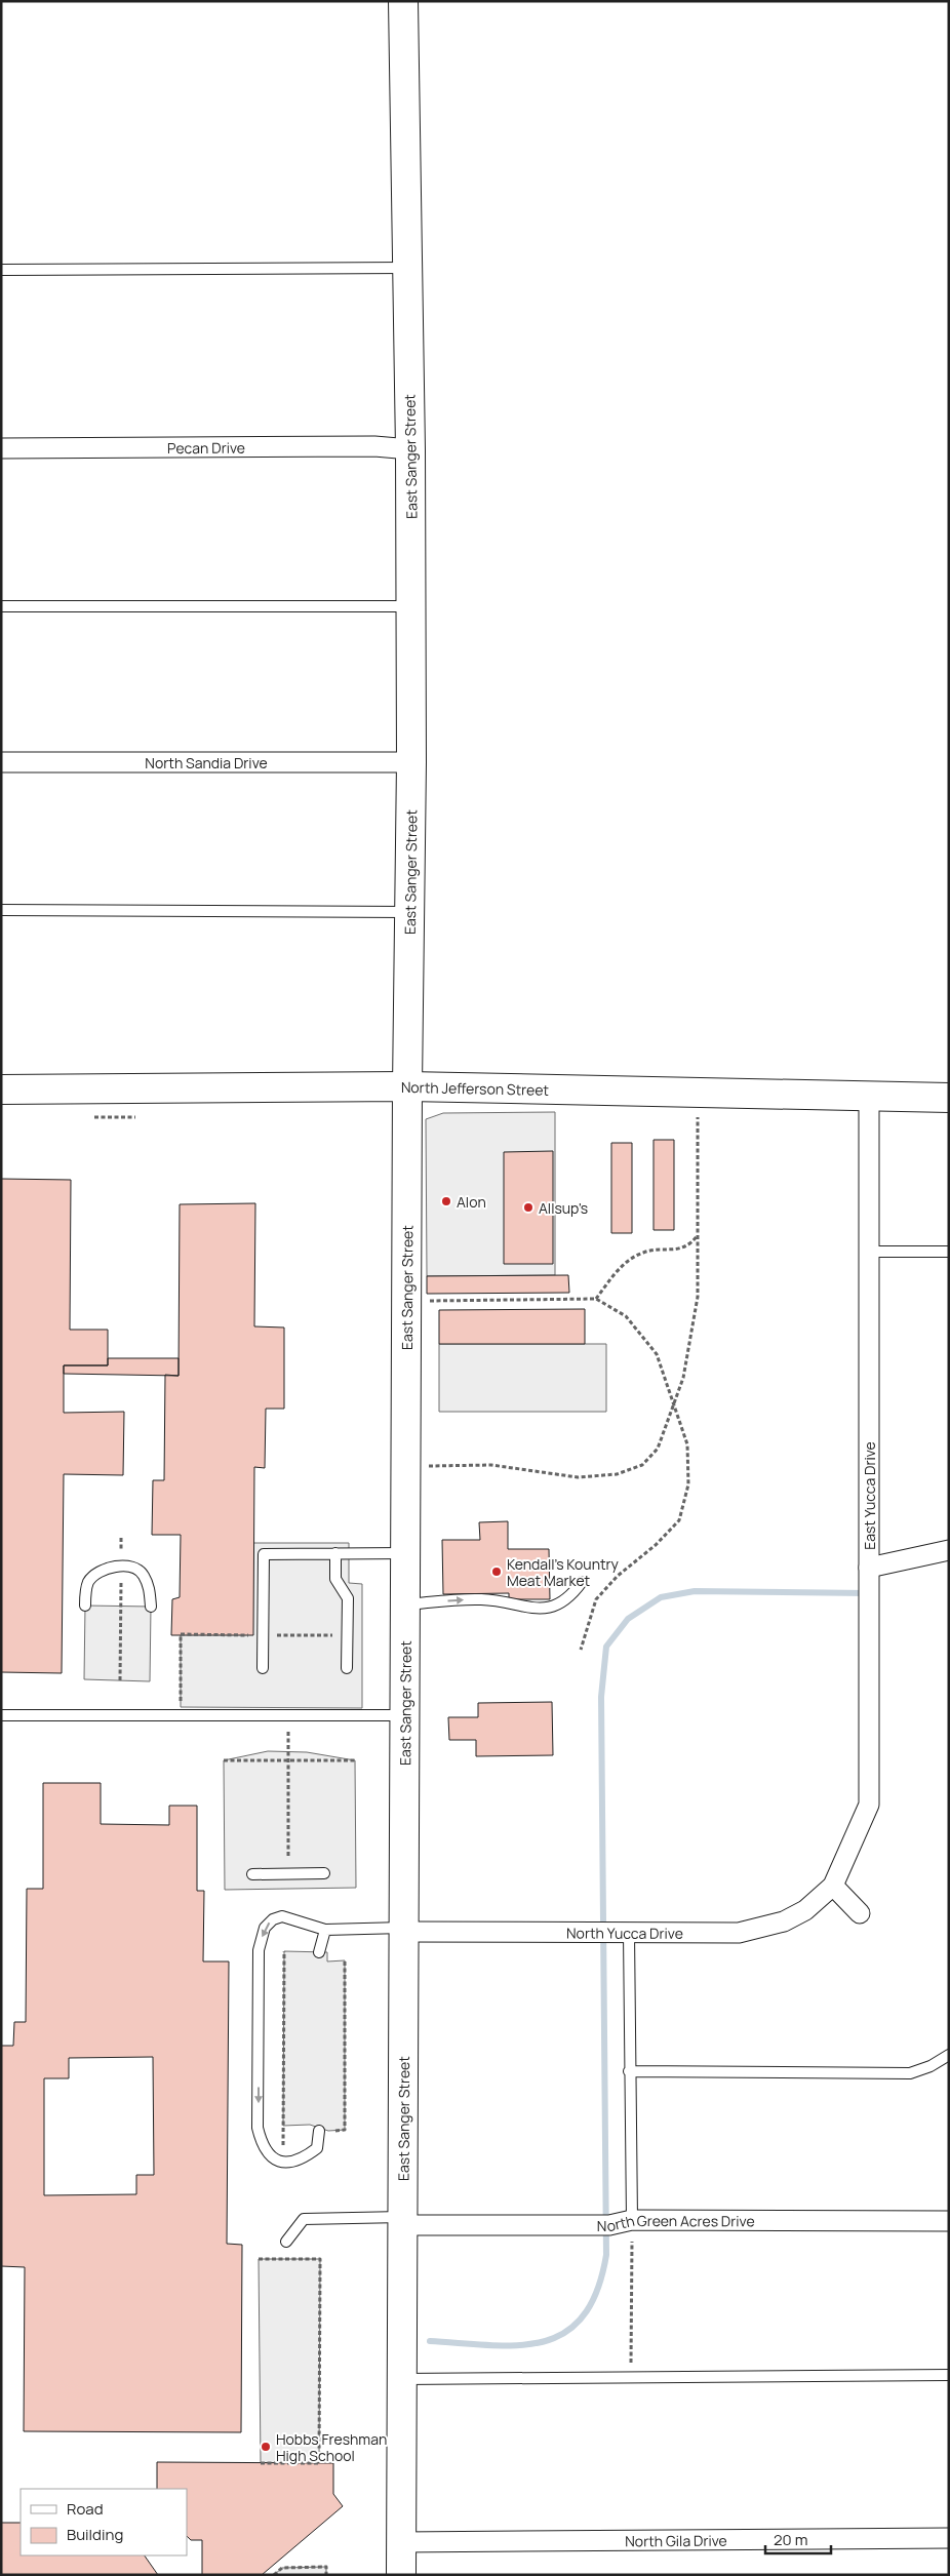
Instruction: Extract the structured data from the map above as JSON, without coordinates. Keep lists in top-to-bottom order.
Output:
{
  "streets": {
    "main road": ["East Sanger Street", "North Jefferson Street"],
    "street": [
      "Pecan Drive",
      "North Sandia Drive",
      "East Yucca Drive",
      "North Yucca Drive",
      "North Green Acres Drive",
      "North Gila Drive"
    ]
  },
  "crossings": [
    ["Pecan Drive", "East Sanger Street"],
    ["East Sanger Street", "North Sandia Drive"],
    ["East Sanger Street", "North Jefferson Street"],
    ["East Sanger Street", "North Yucca Drive"],
    ["East Sanger Street", "North Green Acres Drive"],
    ["East Sanger Street", "North Gila Drive"],
    ["North Jefferson Street", "East Yucca Drive"],
    ["East Yucca Drive", "North Yucca Drive"]
  ],
  "places": [
    "Alon",
    "Allsup's",
    "Kendall's Kountry Meat Market",
    "Hobbs Freshman High School"
  ],
  "legend": ["Road", "Building"],
  "scale_bar": "20 m"
}
